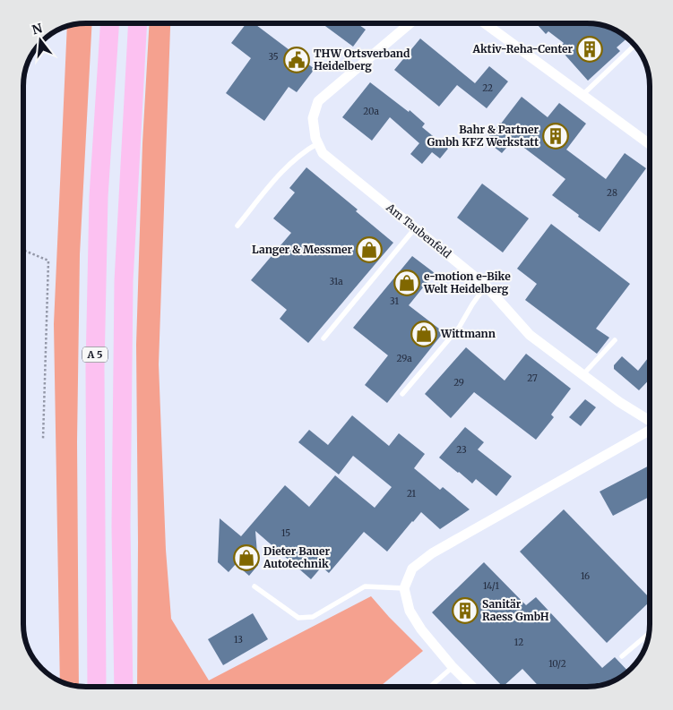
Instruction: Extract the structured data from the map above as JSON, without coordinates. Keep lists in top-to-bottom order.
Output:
{
  "streets": {
    "highway": ["A 5"],
    "street": ["Am Taubenfeld"]
  },
  "places": {
    "building": ["Aktiv-Reha-Center", "Bahr & Partner Gmbh KFZ Werkstatt", "Sanitär Raess GmbH"],
    "public building": ["THW Ortsverband Heidelberg"],
    "shop": [
      "Langer & Messmer",
      "e-motion e-Bike Welt Heidelberg",
      "Wittmann",
      "Dieter Bauer Autotechnik"
    ]
  },
  "house_numbers": [
    "35",
    "22",
    "20a",
    "28",
    "31a",
    "31",
    "29a",
    "27",
    "29",
    "23",
    "21",
    "15",
    "16",
    "14/1",
    "13",
    "12",
    "10/2"
  ],
  "north": "top"
}
